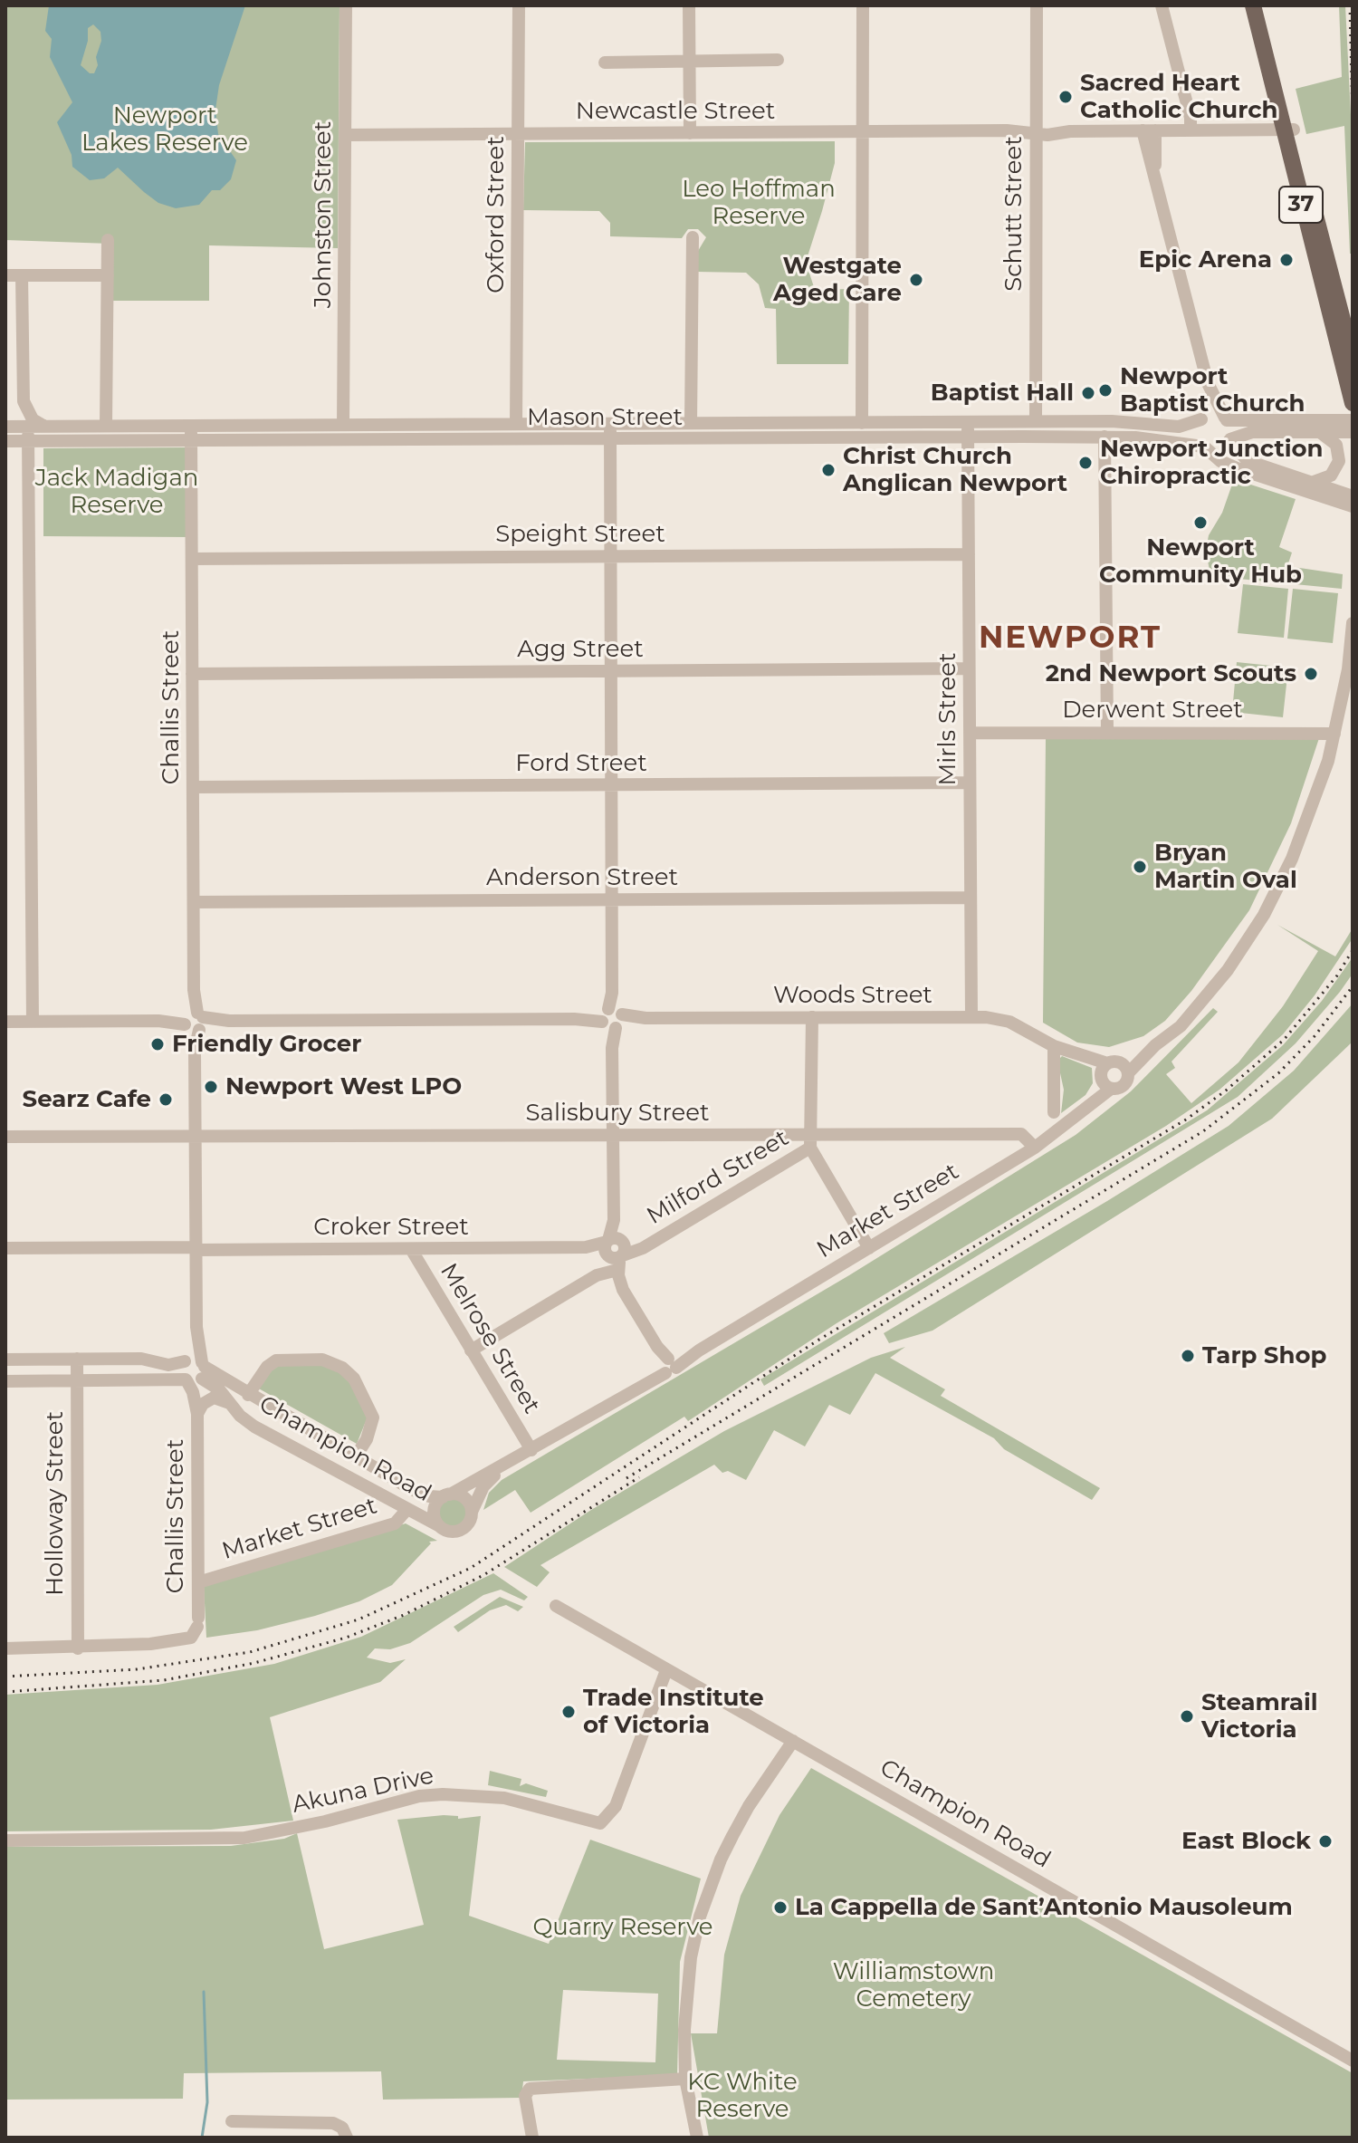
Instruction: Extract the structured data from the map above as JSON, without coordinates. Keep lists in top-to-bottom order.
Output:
{
  "streets": {
    "main road": ["37"],
    "street": [
      "Newcastle Street",
      "Schutt Street",
      "Johnston Street",
      "Oxford Street",
      "Mason Street",
      "Speight Street",
      "Agg Street",
      "Challis Street",
      "Derwent Street",
      "Mirls Street",
      "Ford Street",
      "Anderson Street",
      "Woods Street",
      "Salisbury Street",
      "Milford Street",
      "Market Street",
      "Croker Street",
      "Melrose Street",
      "Champion Road",
      "Holloway Street",
      "Akuna Drive"
    ]
  },
  "crossings": [
    ["Newcastle Street", "37"],
    ["Newcastle Street", "Schutt Street"],
    ["Newcastle Street", "Johnston Street"],
    ["Newcastle Street", "Oxford Street"],
    ["Schutt Street", "Mason Street"],
    ["Johnston Street", "Mason Street"],
    ["Oxford Street", "Mason Street"],
    ["Mason Street", "Challis Street"],
    ["Mason Street", "Mirls Street"],
    ["Speight Street", "Challis Street"],
    ["Speight Street", "Mirls Street"],
    ["Agg Street", "Challis Street"],
    ["Agg Street", "Mirls Street"],
    ["Challis Street", "Ford Street"],
    ["Challis Street", "Anderson Street"],
    ["Challis Street", "Woods Street"],
    ["Challis Street", "Salisbury Street"],
    ["Challis Street", "Market Street"],
    ["Challis Street", "Croker Street"],
    ["Challis Street", "Champion Road"],
    ["Challis Street", "Holloway Street"],
    ["Derwent Street", "Mirls Street"],
    ["Derwent Street", "Market Street"],
    ["Mirls Street", "Ford Street"],
    ["Mirls Street", "Anderson Street"],
    ["Mirls Street", "Woods Street"],
    ["Woods Street", "Market Street"],
    ["Salisbury Street", "Milford Street"],
    ["Salisbury Street", "Market Street"],
    ["Milford Street", "Croker Street"],
    ["Market Street", "Melrose Street"],
    ["Market Street", "Champion Road"],
    ["Croker Street", "Melrose Street"],
    ["Champion Road", "Akuna Drive"]
  ],
  "districts": ["NEWPORT"],
  "parks": [
    "Newport Lakes Reserve",
    "Leo Hoffman Reserve",
    "Jack Madigan Reserve",
    "Quarry Reserve",
    "Williamstown Cemetery",
    "KC White Reserve"
  ],
  "places": [
    "Sacred Heart Catholic Church",
    "Epic Arena",
    "Westgate Aged Care",
    "Newport Baptist Church",
    "Baptist Hall",
    "Newport Junction Chiropractic",
    "Christ Church Anglican Newport",
    "Newport Community Hub",
    "2nd Newport Scouts",
    "Bryan Martin Oval",
    "Friendly Grocer",
    "Newport West LPO",
    "Searz Cafe",
    "Tarp Shop",
    "Trade Institute of Victoria",
    "Steamrail Victoria",
    "East Block",
    "La Cappella de Sant’Antonio Mausoleum"
  ]
}
